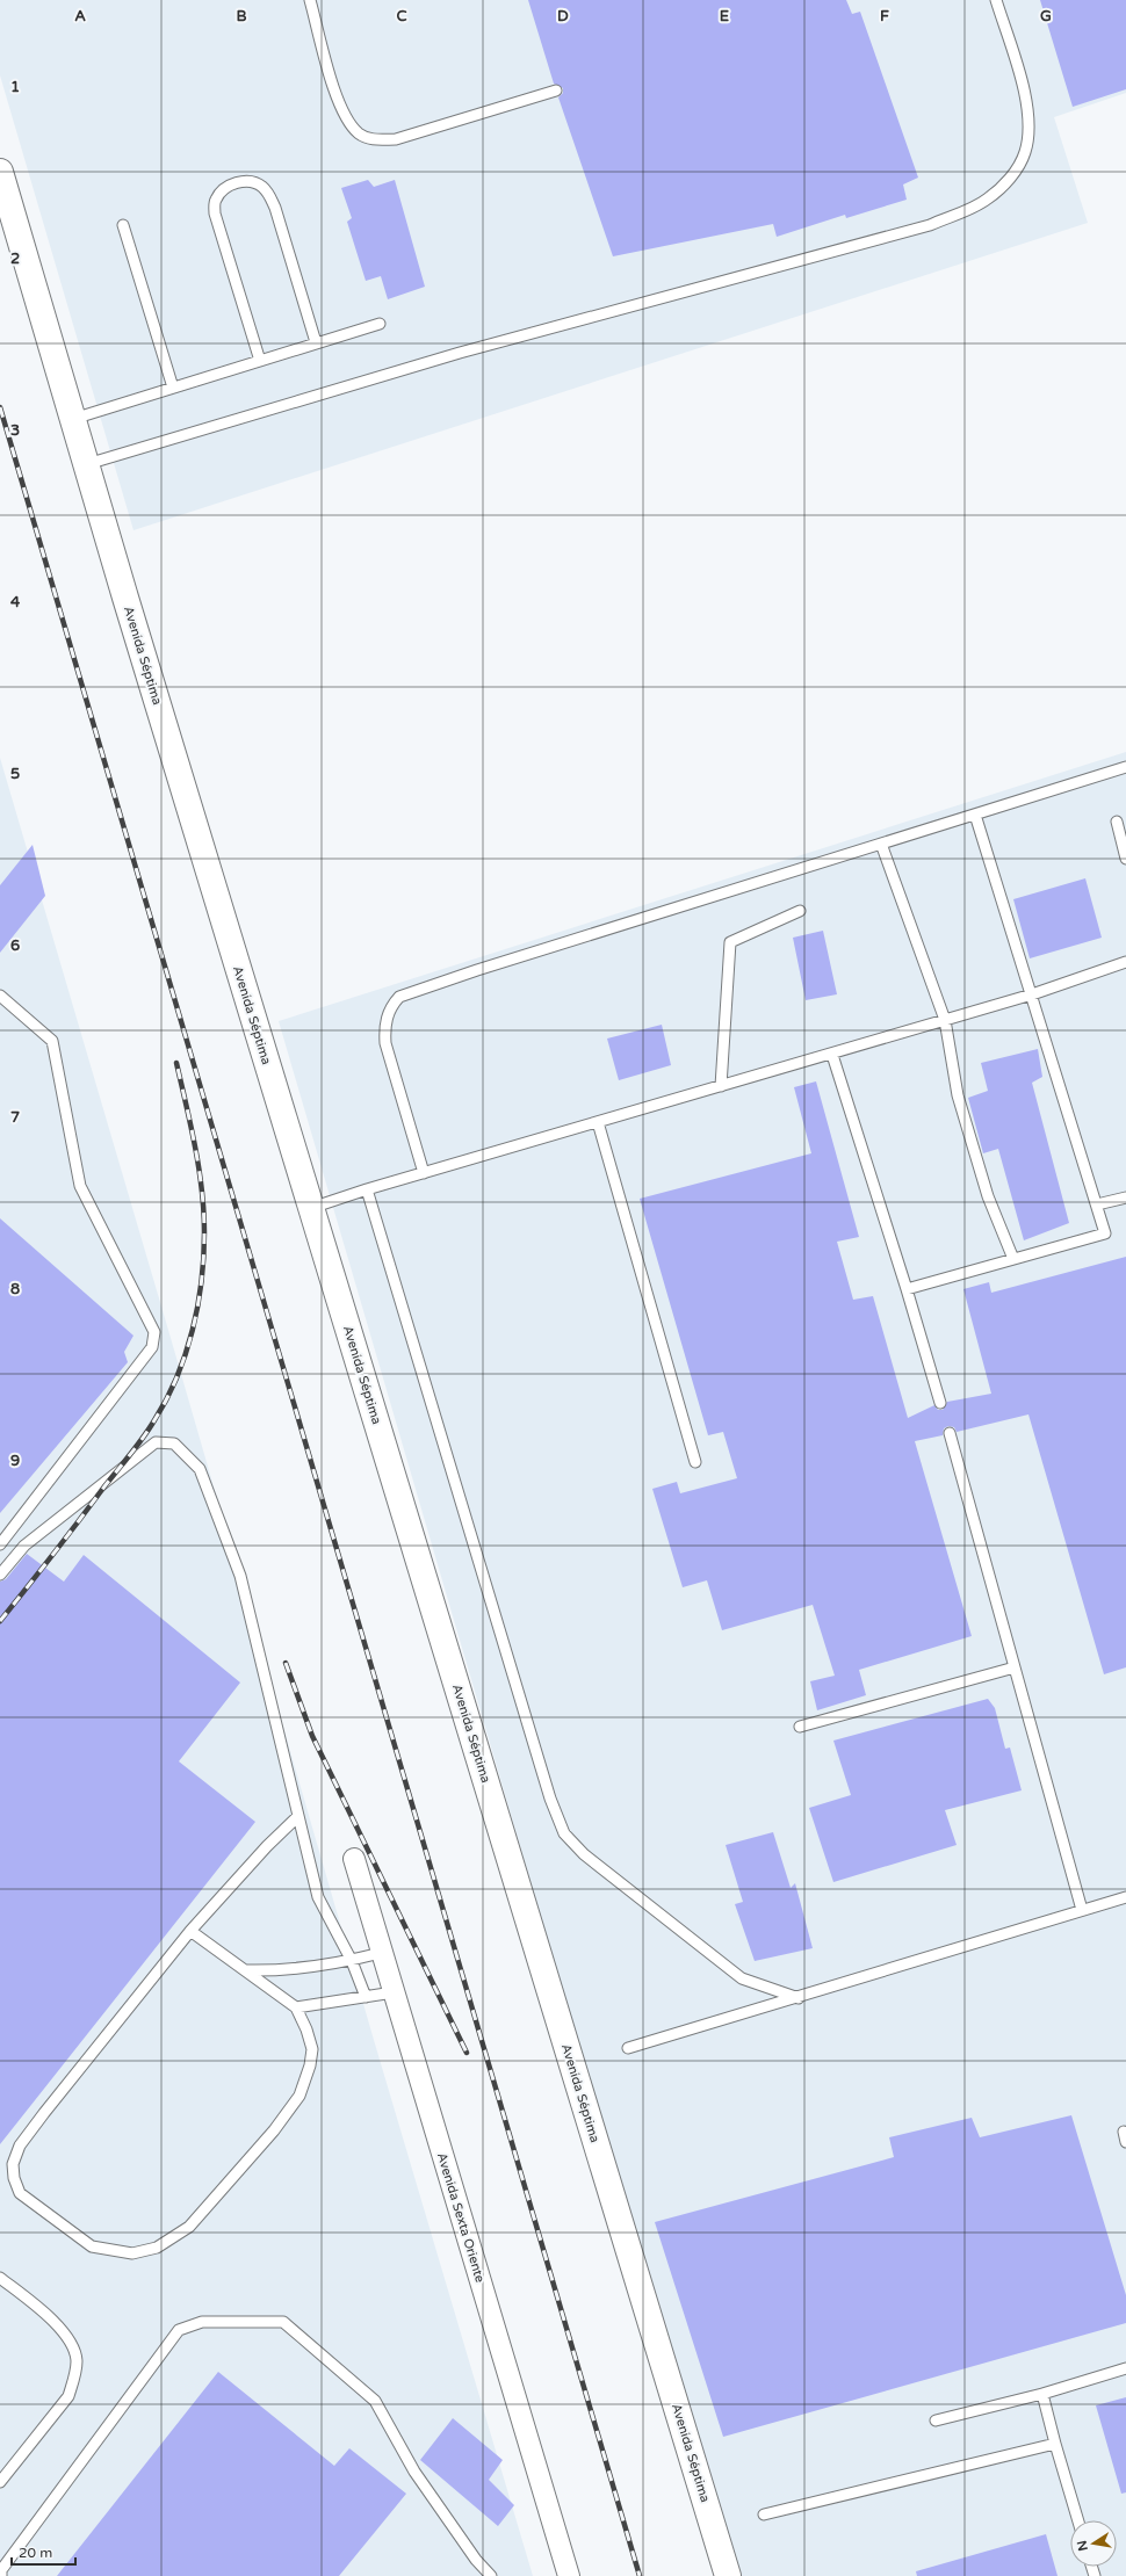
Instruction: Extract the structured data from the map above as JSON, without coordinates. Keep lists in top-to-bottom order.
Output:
{
  "streets": {
    "street": ["Avenida Séptima", "Avenida Sexta Oriente"]
  },
  "scale_bar": "20 m",
  "north": "left",
  "grid": {
    "columns": [
      "A",
      "B",
      "C",
      "D",
      "E",
      "F",
      "G"
    ],
    "rows": [
      "1",
      "2",
      "3",
      "4",
      "5",
      "6",
      "7",
      "8",
      "9"
    ]
  }
}
